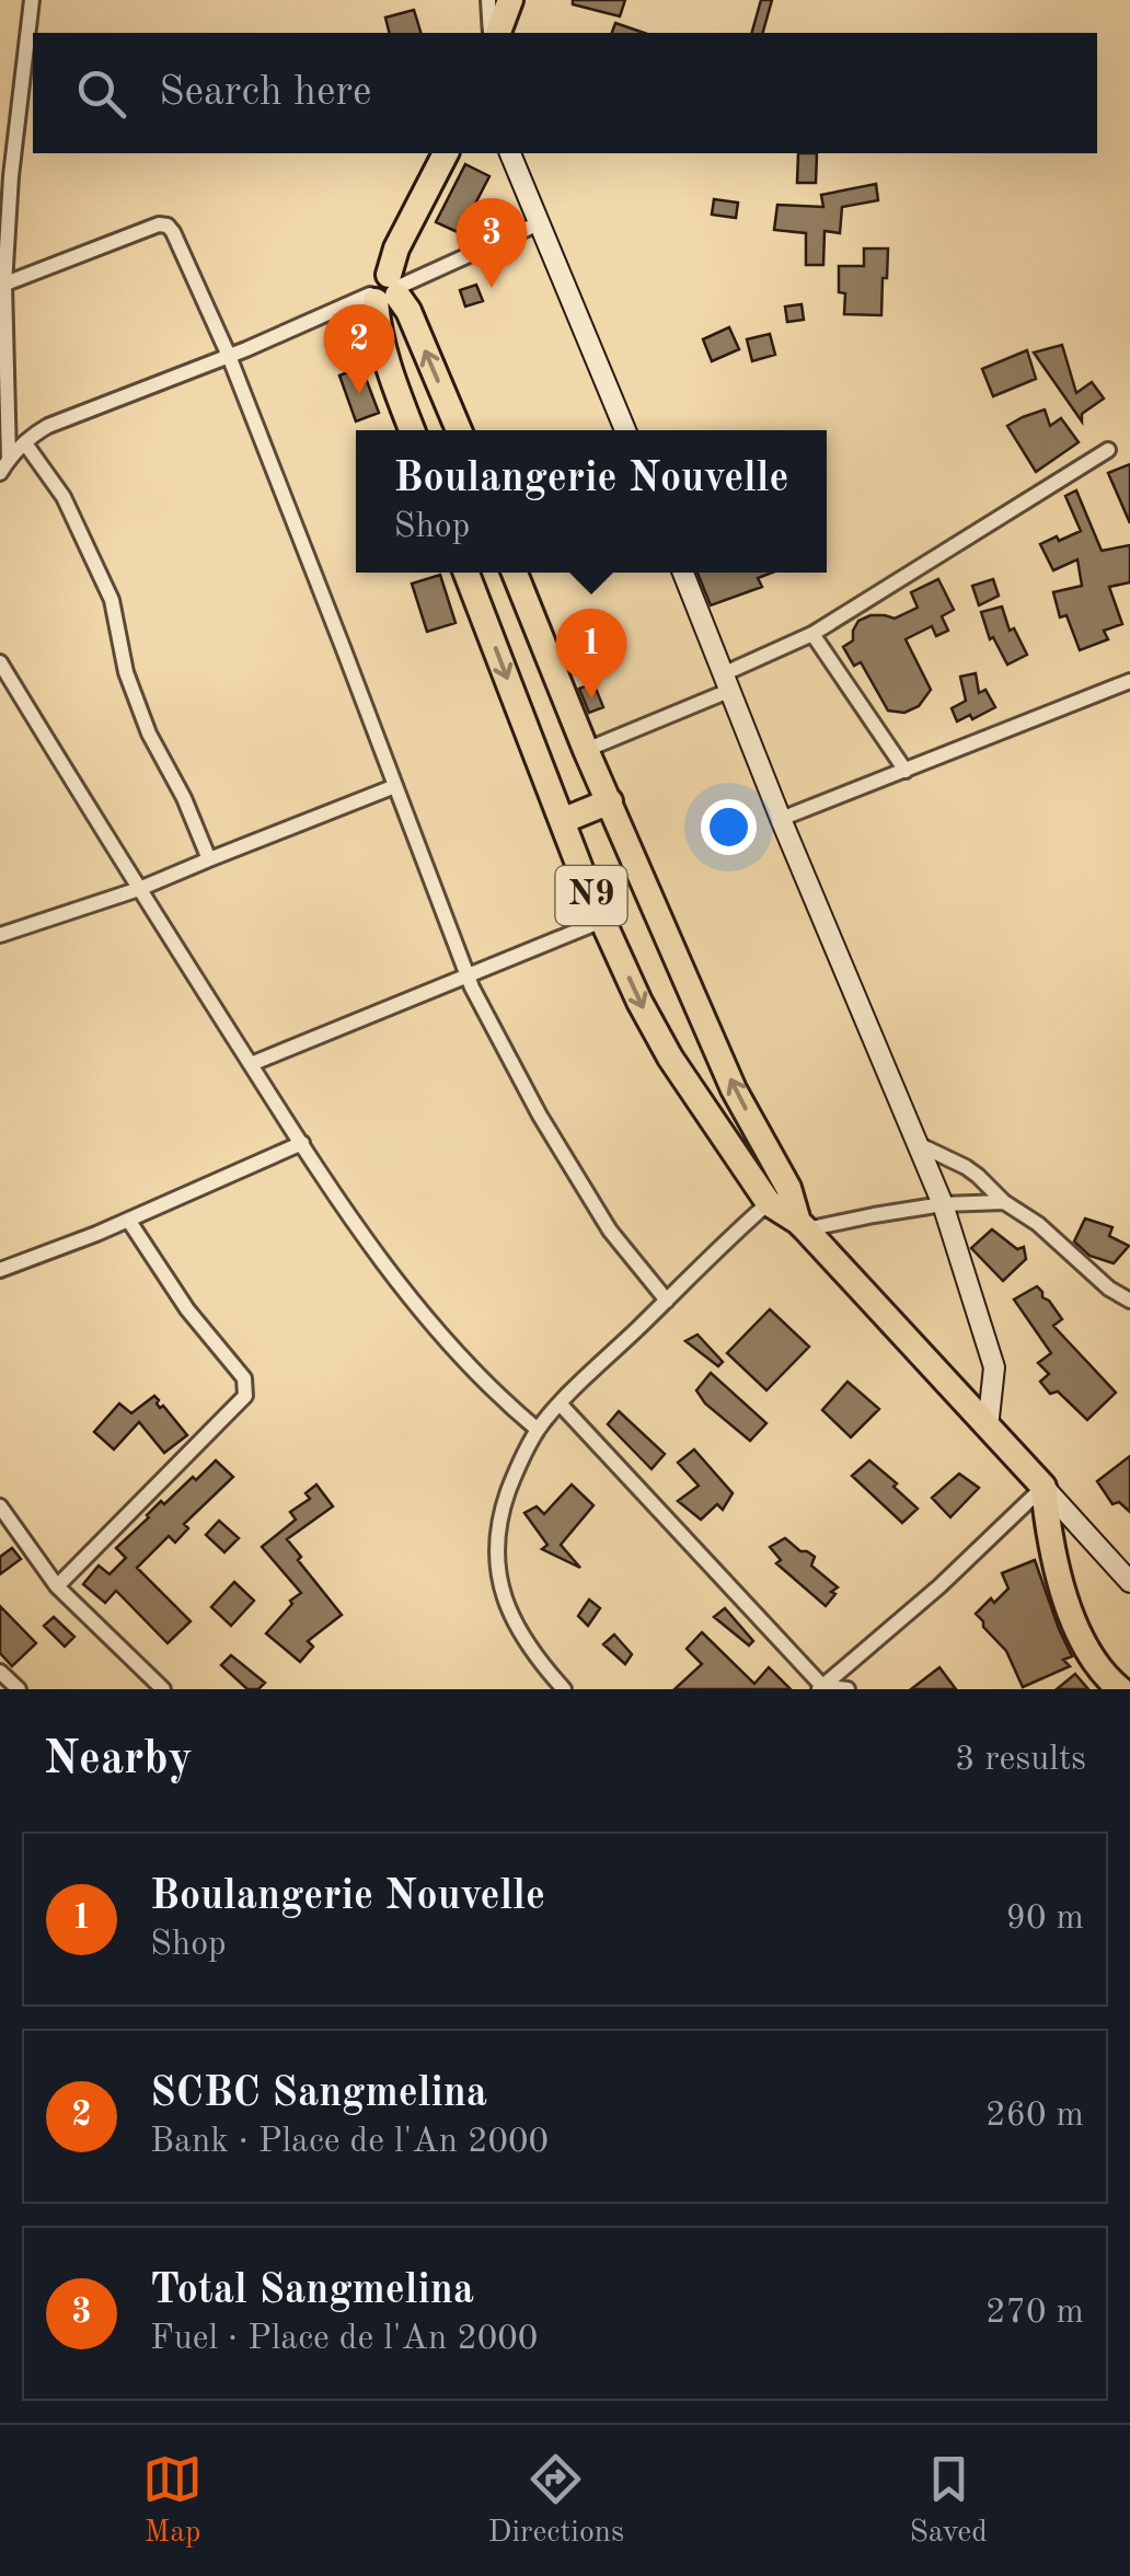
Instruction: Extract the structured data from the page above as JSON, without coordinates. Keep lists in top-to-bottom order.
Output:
{
  "streets": {
    "highway": ["N9"]
  },
  "page": {
    "search": "Search here",
    "pins": ["3", "2", "1"],
    "popup": ["Boulangerie Nouvelle", "Shop"],
    "heading": ["Nearby", "3 results"],
    "list": [
      {
        "mark": "1",
        "name": "Boulangerie Nouvelle",
        "note": "Shop",
        "value": "90 m"
      },
      {
        "mark": "2",
        "name": "SCBC Sangmelina",
        "note": "Bank · Place de l'An 2000",
        "value": "260 m"
      },
      {
        "mark": "3",
        "name": "Total Sangmelina",
        "note": "Fuel · Place de l'An 2000",
        "value": "270 m"
      }
    ],
    "nav": ["Map", "Directions", "Saved"]
  }
}
